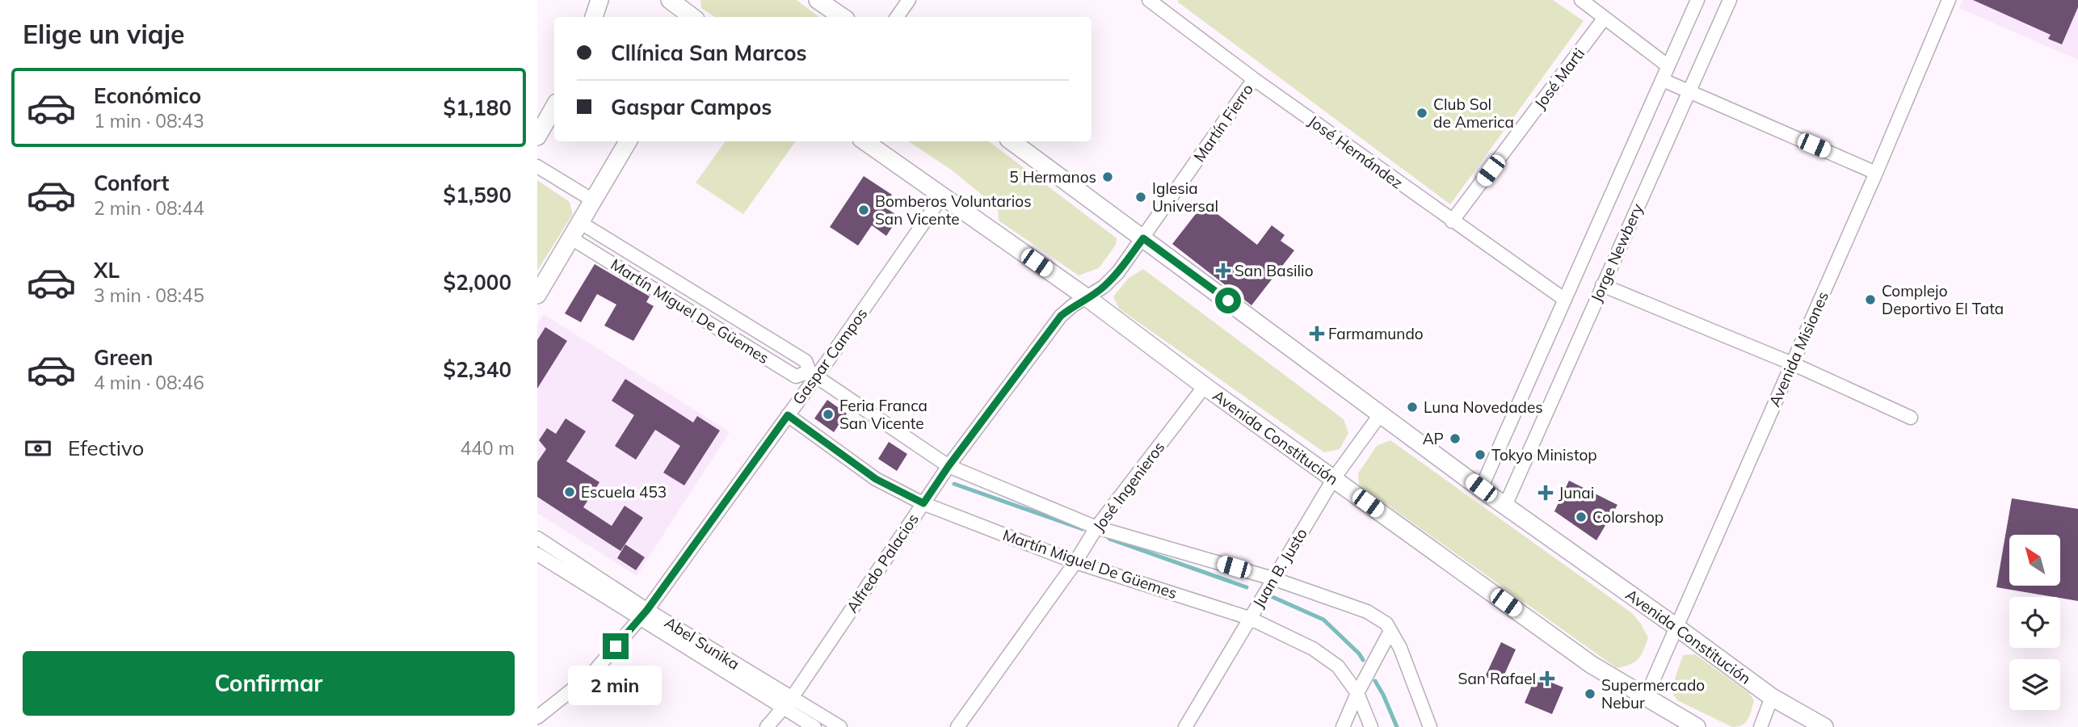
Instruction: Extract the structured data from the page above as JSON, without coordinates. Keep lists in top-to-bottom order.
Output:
{
  "streets": {
    "main road": ["Avenida Constitución"],
    "street": [
      "José Marti",
      "Martín Fierro",
      "José Hernández",
      "Jorge Newbery",
      "Martín Miguel De Güemes",
      "Avenida Misiones",
      "Gaspar Campos",
      "José Ingenieros",
      "Alfredo Palacios",
      "Juan B. Justo",
      "Abel Sunika"
    ]
  },
  "crossings": [
    ["José Marti", "José Hernández"],
    ["Martín Fierro", "José Hernández"],
    ["Martín Fierro", "Avenida Constitución"],
    ["Martín Fierro", "Alfredo Palacios"],
    ["José Hernández", "Jorge Newbery"],
    ["Jorge Newbery", "Avenida Constitución"],
    ["Martín Miguel De Güemes", "Gaspar Campos"],
    ["Martín Miguel De Güemes", "José Ingenieros"],
    ["Martín Miguel De Güemes", "Alfredo Palacios"],
    ["Martín Miguel De Güemes", "Juan B. Justo"],
    ["Avenida Misiones", "Avenida Constitución"],
    ["Gaspar Campos", "Avenida Constitución"],
    ["Gaspar Campos", "Abel Sunika"],
    ["Avenida Constitución", "José Ingenieros"],
    ["Avenida Constitución", "Alfredo Palacios"],
    ["Avenida Constitución", "Juan B. Justo"],
    ["Alfredo Palacios", "Abel Sunika"]
  ],
  "places": {
    "other": [
      "Club Sol de America",
      "5 Hermanos",
      "Iglesia Universal",
      "Bomberos Voluntarios San Vicente",
      "Complejo Deportivo El Tata",
      "Luna Novedades",
      "Feria Franca San Vicente",
      "AP",
      "Tokyo Ministop",
      "Escuela 453",
      "Colorshop",
      "Supermercado Nebur"
    ],
    "health": [
      "San Basilio",
      "Farmamundo",
      "Junai",
      "San Rafael"
    ]
  },
  "north": "top left",
  "page": {
    "heading": "Elige un viaje",
    "banner": ["Cllínica San Marcos", "Gaspar Campos"],
    "list": [
      {
        "name": "Económico",
        "note": "1 min · 08:43",
        "value": "$1,180"
      },
      {
        "name": "Confort",
        "note": "2 min · 08:44",
        "value": "$1,590"
      },
      {
        "name": "XL",
        "note": "3 min · 08:45",
        "value": "$2,000"
      },
      {
        "name": "Green",
        "note": "4 min · 08:46",
        "value": "$2,340"
      }
    ],
    "pay": ["Efectivo", "440 m"],
    "buttons": "Confirmar",
    "bubble": "2 min"
  }
}
